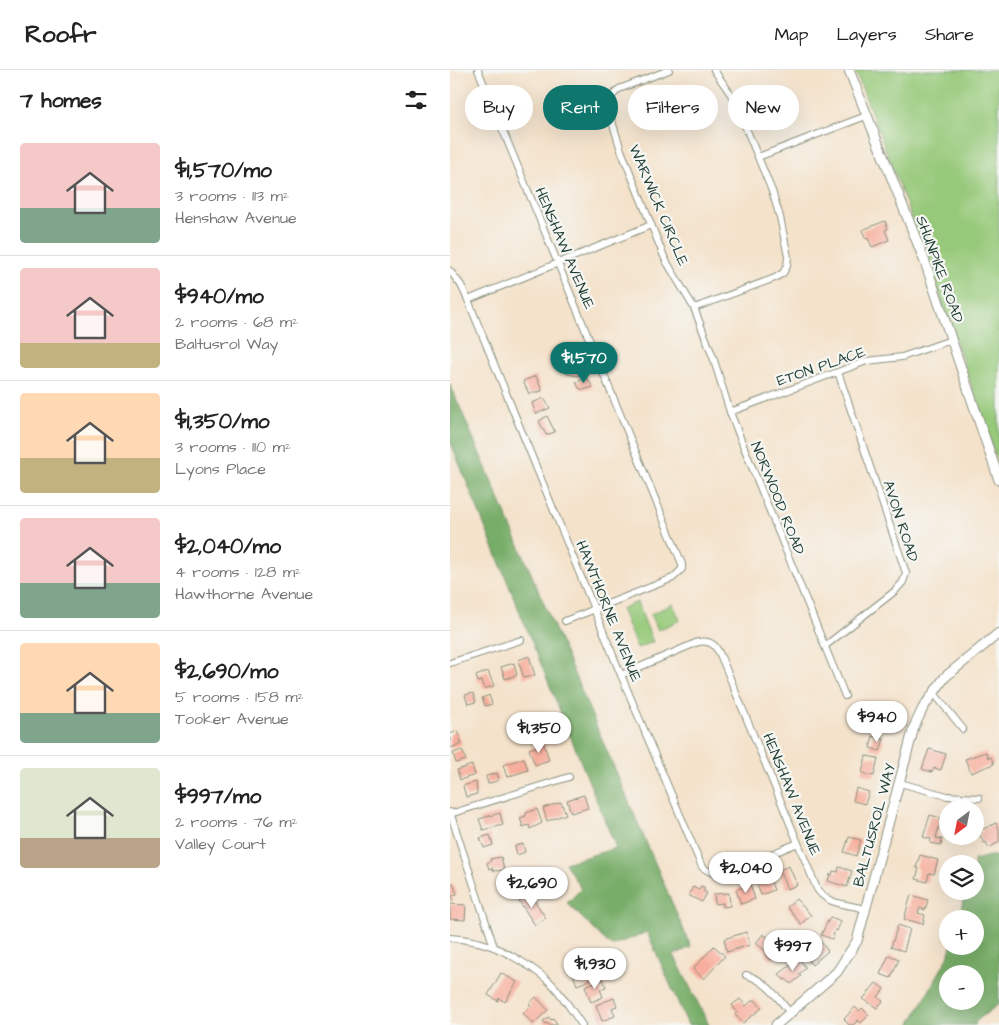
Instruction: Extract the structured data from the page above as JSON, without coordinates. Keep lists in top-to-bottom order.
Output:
{
  "streets": {
    "street": [
      "WARWICK CIRCLE",
      "HENSHAW AVENUE",
      "SHUNPIKE ROAD",
      "ETON PLACE",
      "NORWOOD ROAD",
      "AVON ROAD",
      "HAWTHORNE AVENUE",
      "BALTUSROL WAY"
    ]
  },
  "crossings": [
    ["WARWICK CIRCLE", "NORWOOD ROAD"],
    ["HENSHAW AVENUE", "HAWTHORNE AVENUE"],
    ["HENSHAW AVENUE", "BALTUSROL WAY"],
    ["SHUNPIKE ROAD", "ETON PLACE"],
    ["ETON PLACE", "NORWOOD ROAD"],
    ["ETON PLACE", "AVON ROAD"],
    ["NORWOOD ROAD", "AVON ROAD"]
  ],
  "north": "bottom left",
  "page": {
    "header": "Roofr",
    "nav": ["Map", "Layers", "Share"],
    "heading": "7 homes",
    "chip": [
      "Buy",
      "Rent",
      "Filters",
      "New"
    ],
    "list": [
      {
        "name": "$1,570/mo",
        "note": "3 rooms · 113 m² · Henshaw Avenue"
      },
      {
        "name": "$940/mo",
        "note": "2 rooms · 68 m² · Baltusrol Way"
      },
      {
        "name": "$1,350/mo",
        "note": "3 rooms · 110 m² · Lyons Place"
      },
      {
        "name": "$2,040/mo",
        "note": "4 rooms · 128 m² · Hawthorne Avenue"
      },
      {
        "name": "$2,690/mo",
        "note": "5 rooms · 158 m² · Tooker Avenue"
      },
      {
        "name": "$997/mo",
        "note": "2 rooms · 76 m² · Valley Court"
      }
    ],
    "price": [
      "$1,570",
      "$940",
      "$1,350",
      "$2,040",
      "$2,690",
      "$997",
      "$1,930"
    ],
    "map_buttons": ["+", "−"]
  }
}
